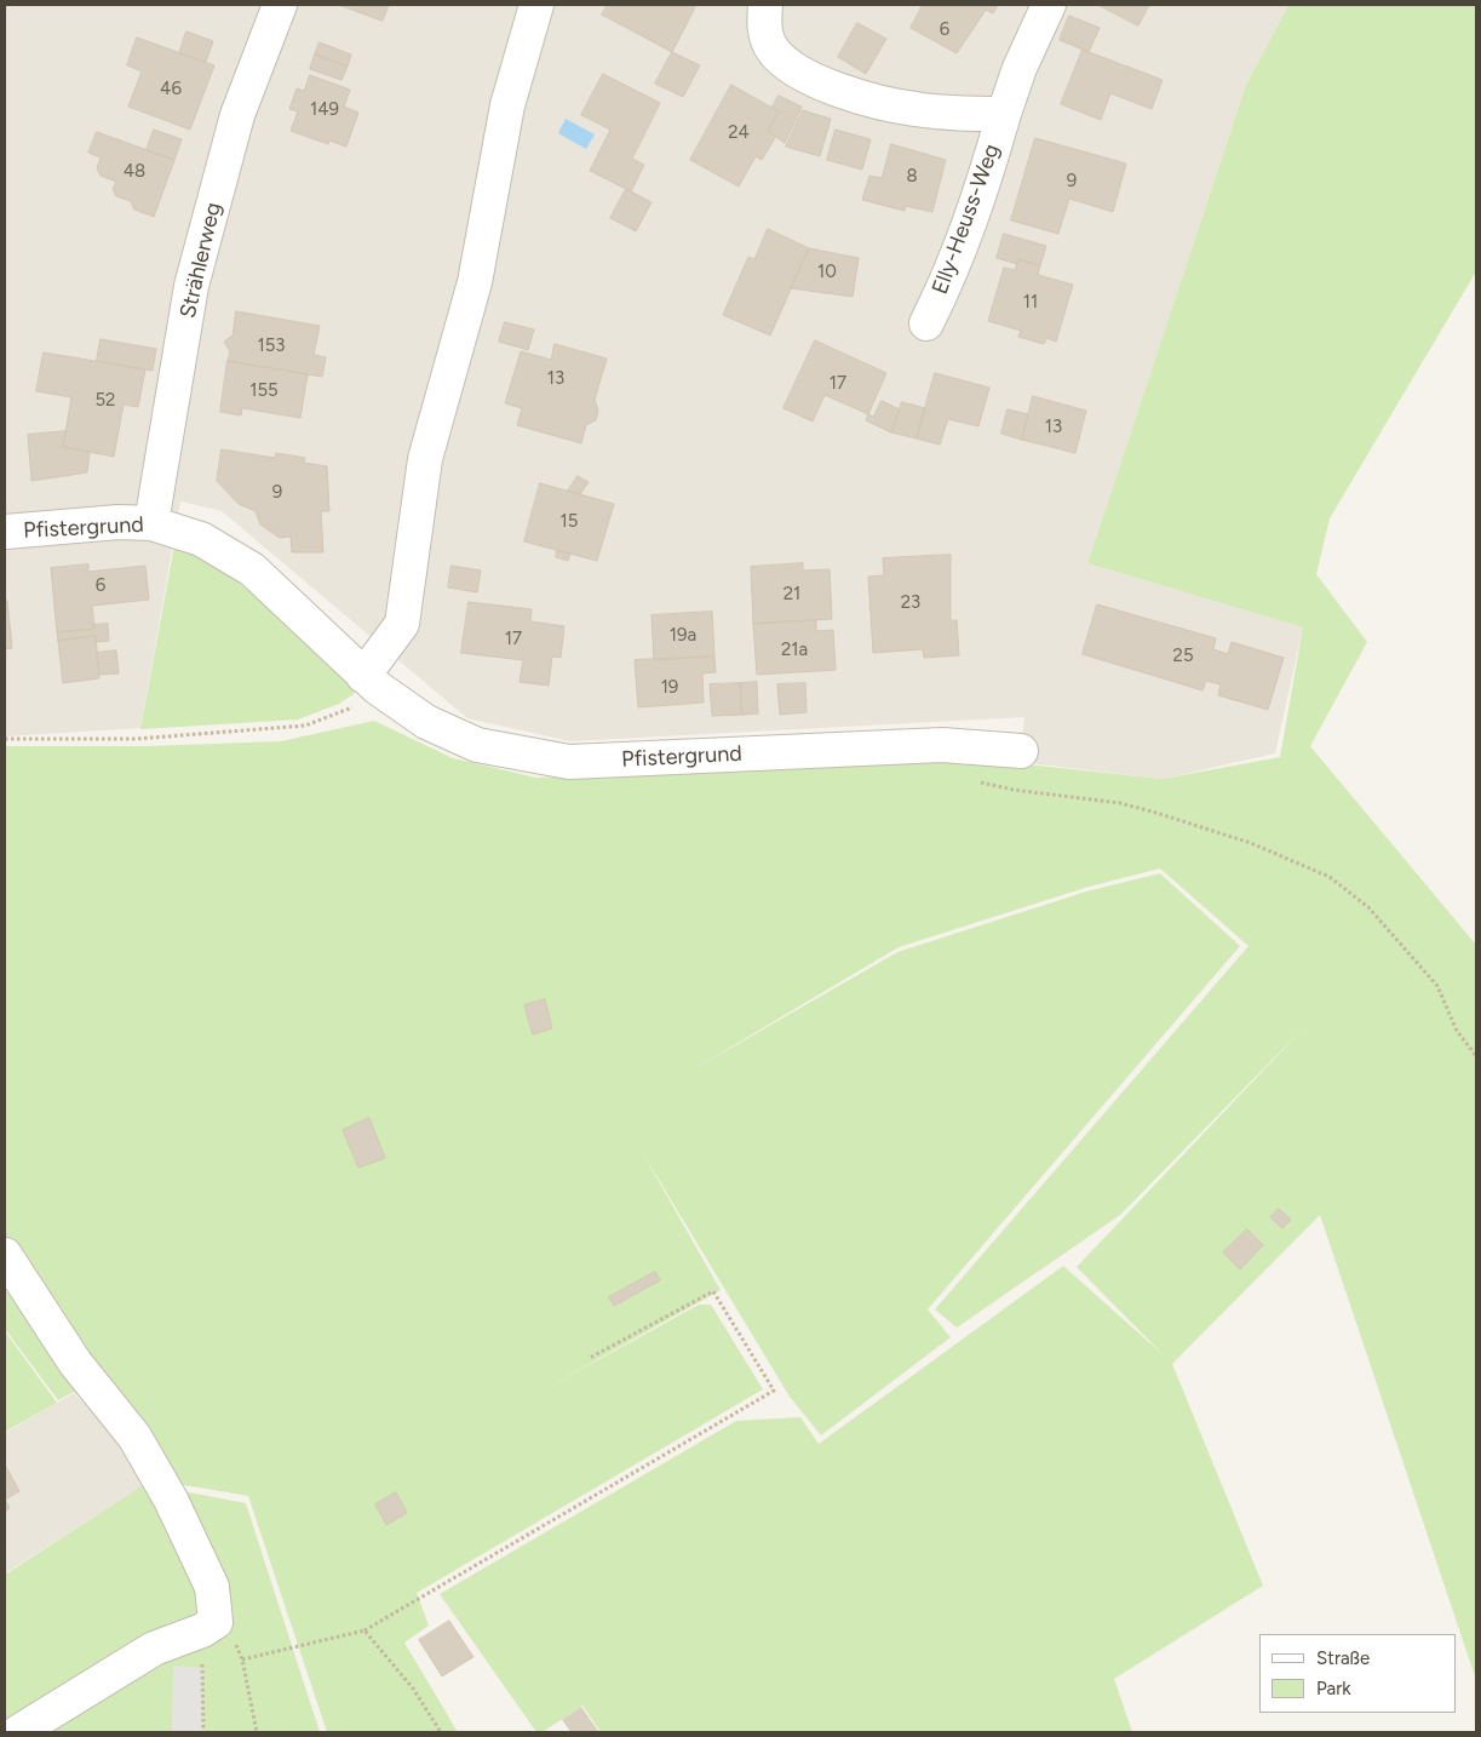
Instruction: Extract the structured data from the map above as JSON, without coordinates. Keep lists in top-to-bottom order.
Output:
{
  "streets": {
    "street": ["Elly-Heuss-Weg", "Strählerweg", "Pfistergrund"]
  },
  "crossings": [
    ["Strählerweg", "Pfistergrund"]
  ],
  "house_numbers": [
    "6",
    "46",
    "149",
    "24",
    "48",
    "8",
    "9",
    "10",
    "11",
    "153",
    "13",
    "17",
    "155",
    "52",
    "13",
    "9",
    "15",
    "6",
    "21",
    "23",
    "19a",
    "17",
    "21a",
    "25",
    "19"
  ],
  "legend": ["Straße", "Park"]
}
